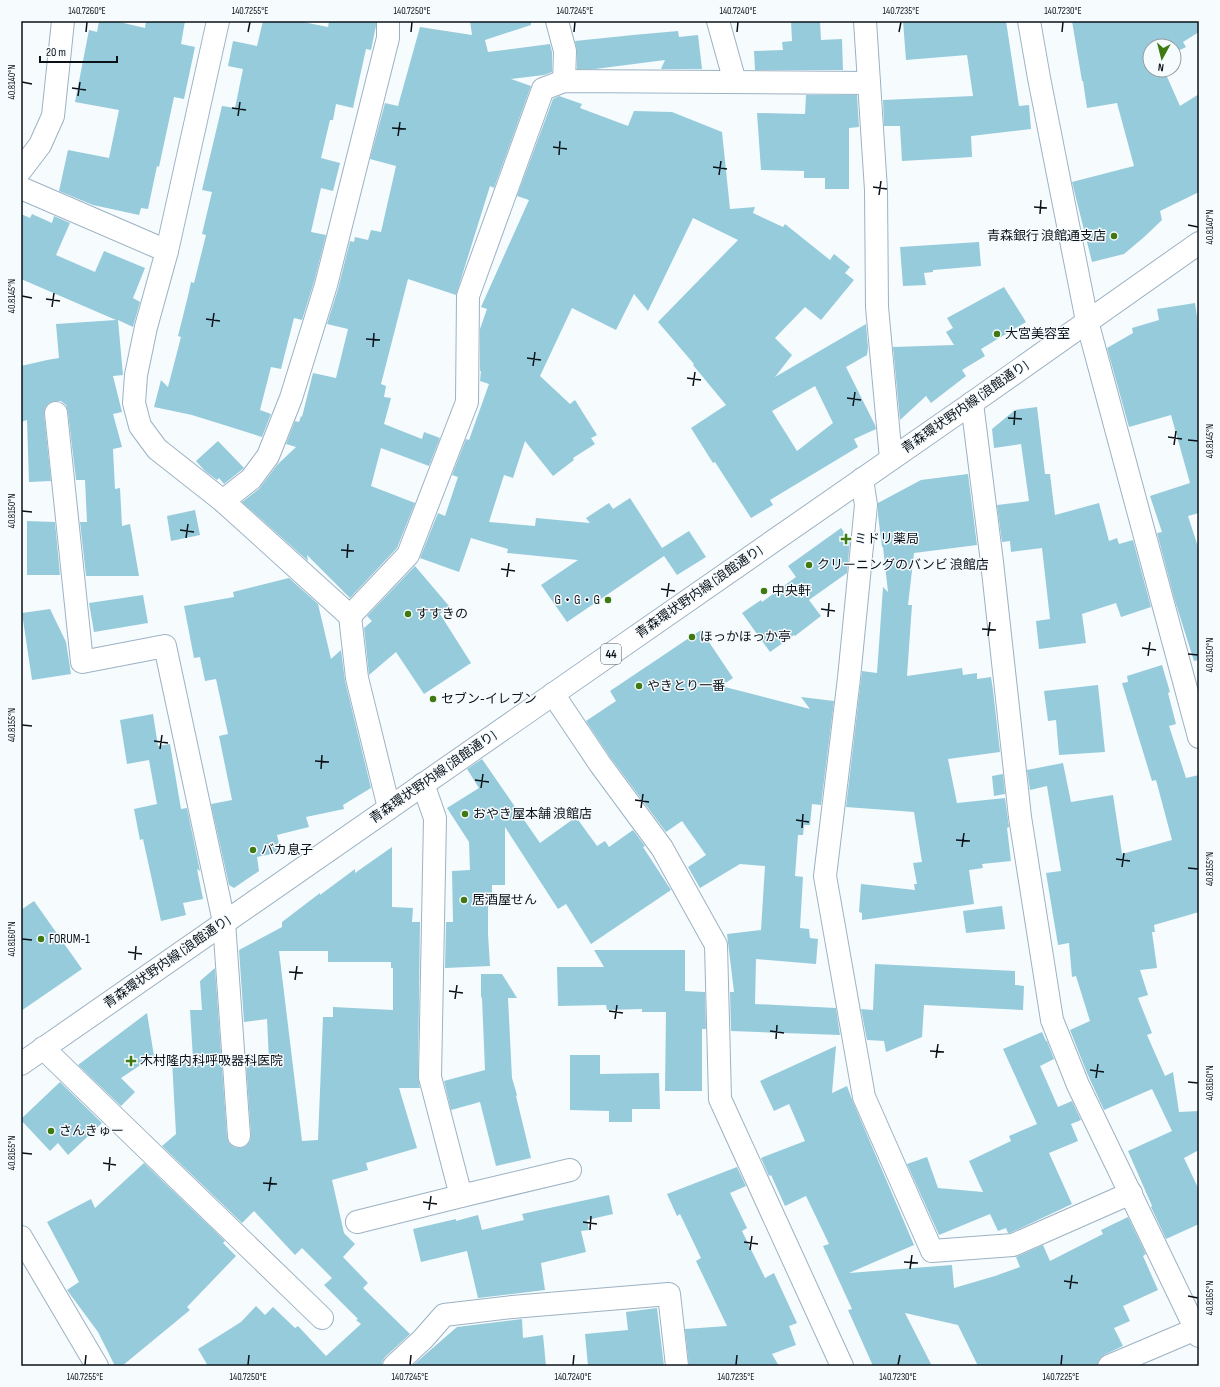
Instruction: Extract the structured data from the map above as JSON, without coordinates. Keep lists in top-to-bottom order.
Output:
{
  "streets": {
    "street": ["青森環状野内線 (浪館通り)", "44"]
  },
  "places": {
    "other": [
      "青森銀行 浪館通支店",
      "大宮美容室",
      "クリーニングのバンビ 浪館店",
      "中央軒",
      "G・G・G",
      "すすきの",
      "ほっかほっか亭",
      "やきとり一番",
      "セブン-イレブン",
      "おやき屋本舗 浪館店",
      "バカ息子",
      "居酒屋せん",
      "FORUM-1",
      "さんきゅー"
    ],
    "health": ["ミドリ薬局", "木村隆内科呼吸器科医院"]
  },
  "scale_bar": "20 m",
  "north": "bottom",
  "coordinates": [
    "140.7260°E",
    "140.7255°E",
    "140.7250°E",
    "140.7245°E",
    "140.7240°E",
    "140.7235°E",
    "140.7230°E",
    "40.8140°N",
    "40.8145°N",
    "40.8150°N",
    "40.8155°N",
    "40.8160°N",
    "40.8165°N",
    "140.7225°E"
  ]
}
